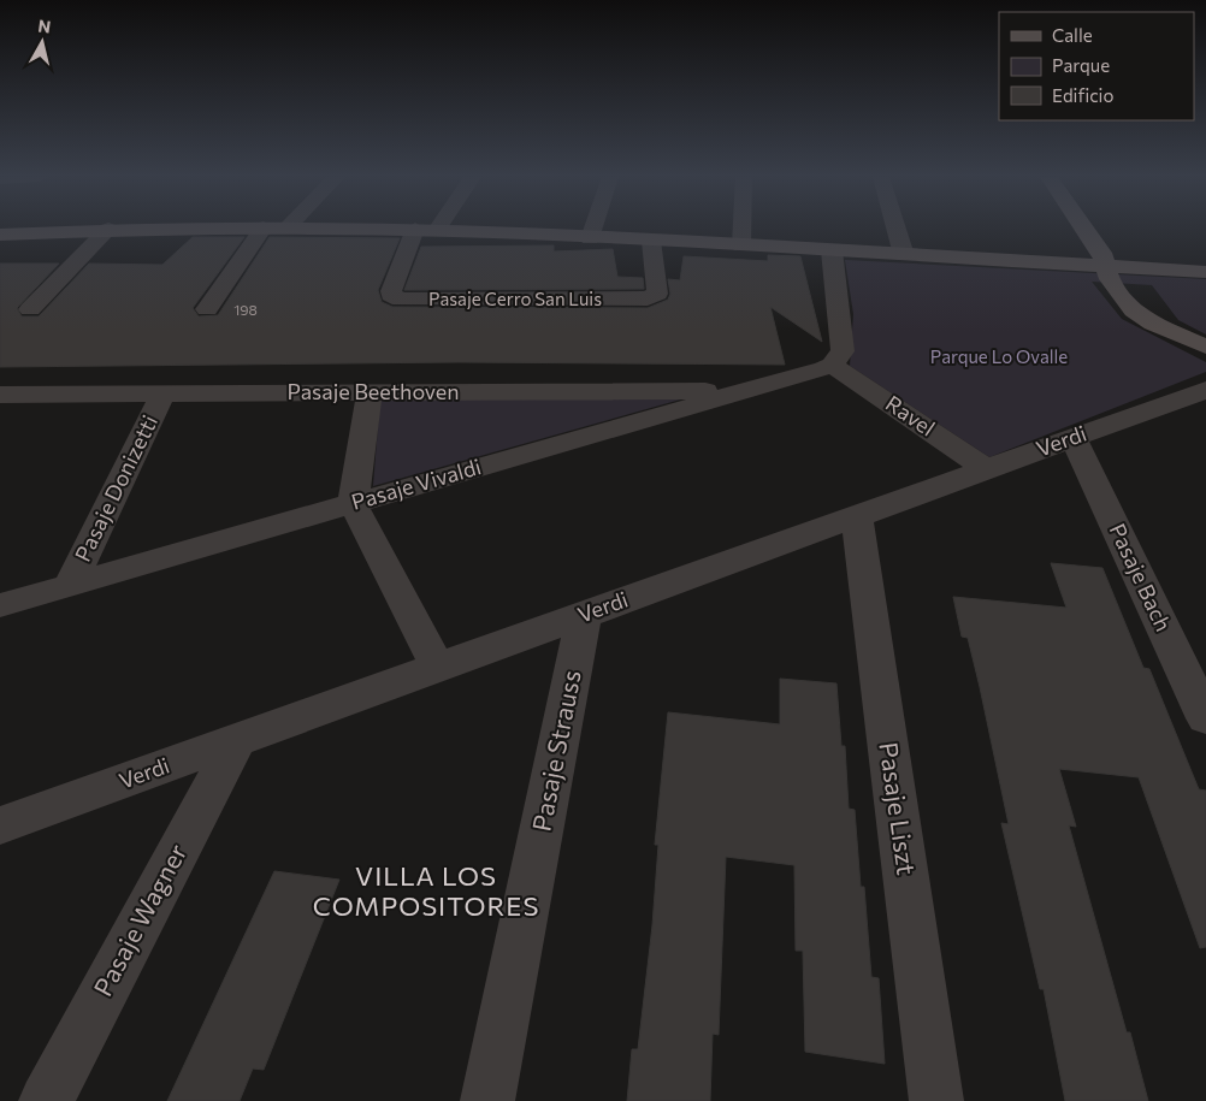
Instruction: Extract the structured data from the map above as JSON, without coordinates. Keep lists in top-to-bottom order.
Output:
{
  "streets": {
    "street": [
      "Pasaje Cerro San Luis",
      "Pasaje Beethoven",
      "Ravel",
      "Verdi",
      "Pasaje Vivaldi",
      "Pasaje Donizetti",
      "Pasaje Bach",
      "Pasaje Strauss",
      "Pasaje Liszt",
      "Pasaje Wagner"
    ]
  },
  "crossings": [
    ["Pasaje Beethoven", "Pasaje Vivaldi"],
    ["Pasaje Beethoven", "Pasaje Donizetti"],
    ["Ravel", "Verdi"],
    ["Ravel", "Pasaje Vivaldi"],
    ["Verdi", "Pasaje Bach"],
    ["Verdi", "Pasaje Strauss"],
    ["Verdi", "Pasaje Liszt"],
    ["Verdi", "Pasaje Wagner"],
    ["Pasaje Vivaldi", "Pasaje Donizetti"]
  ],
  "districts": ["VILLA LOS COMPOSITORES"],
  "parks": ["Parque Lo Ovalle"],
  "house_numbers": ["198"],
  "legend": ["Calle", "Parque", "Edificio"],
  "north": "top"
}
